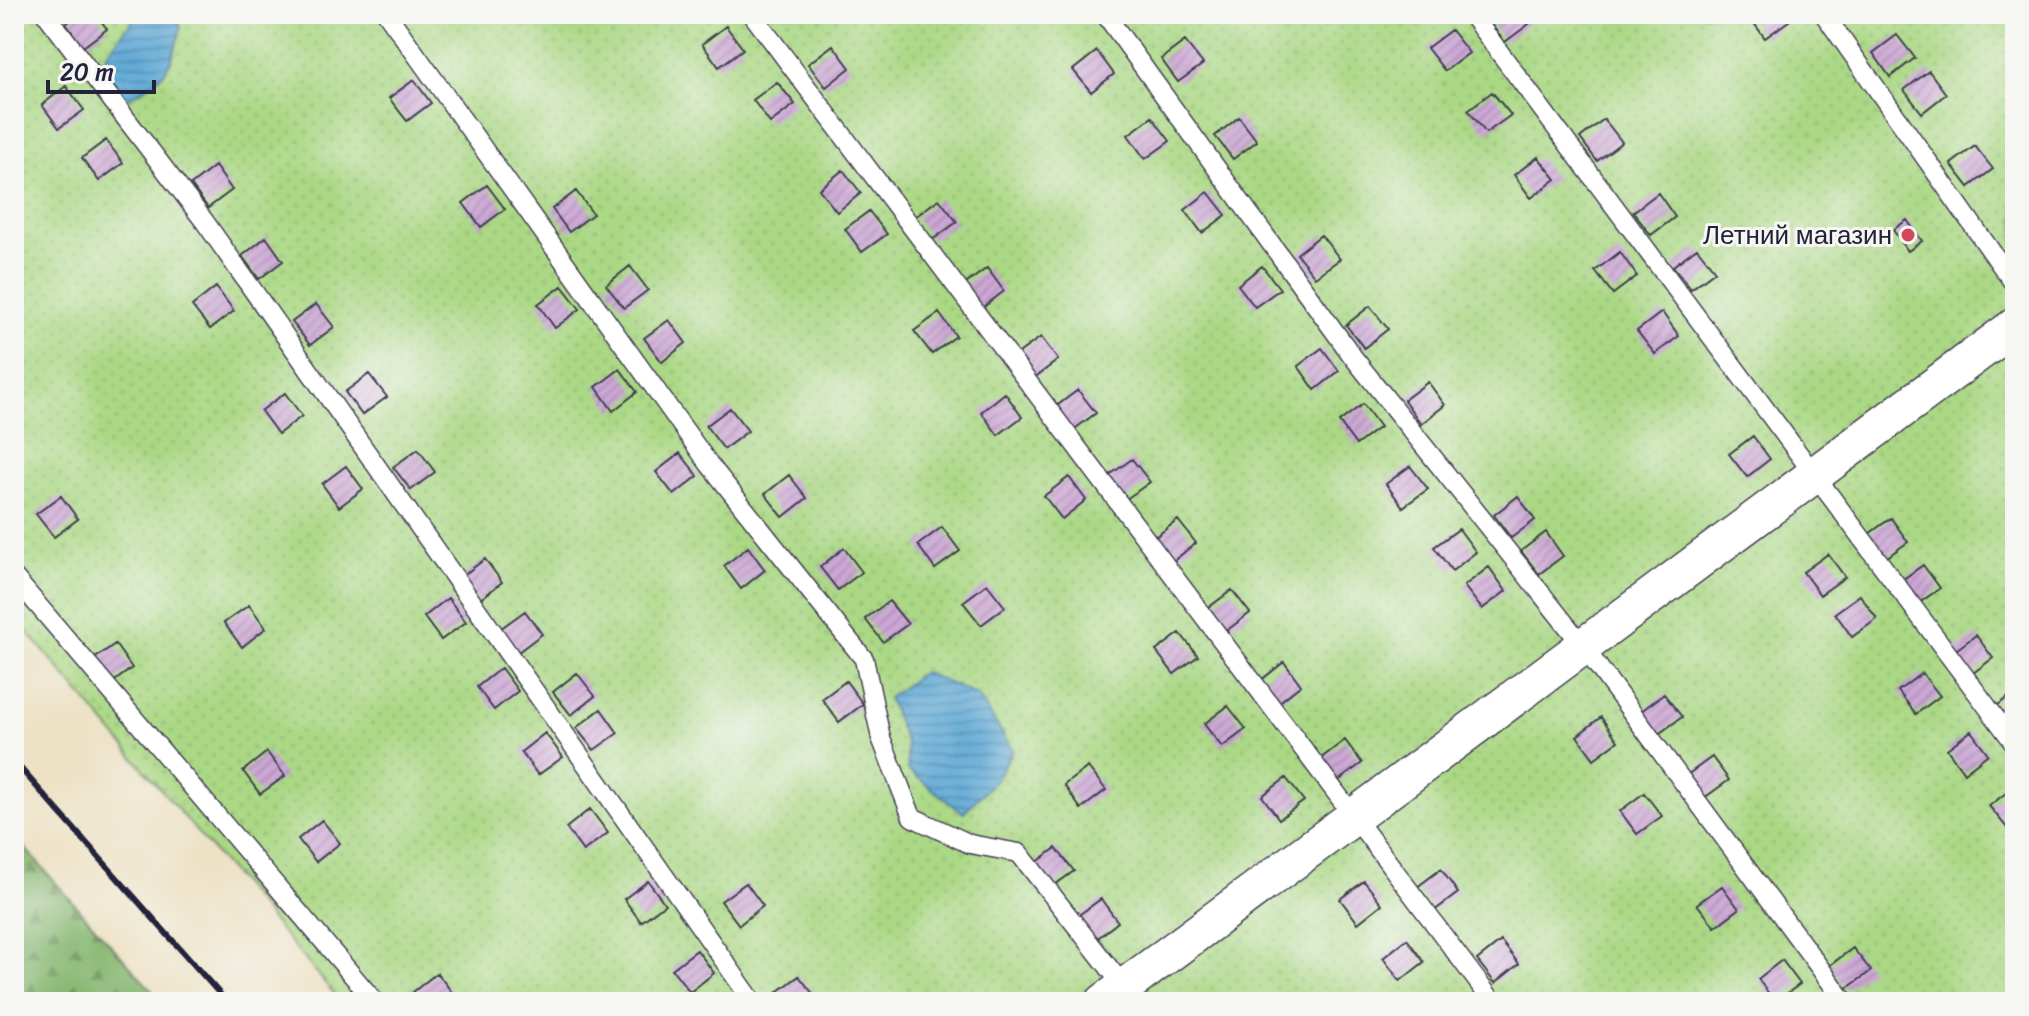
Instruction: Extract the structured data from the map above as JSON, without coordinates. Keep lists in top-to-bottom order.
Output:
{
  "places": ["Летний магазин"],
  "scale_bar": "20 m"
}
